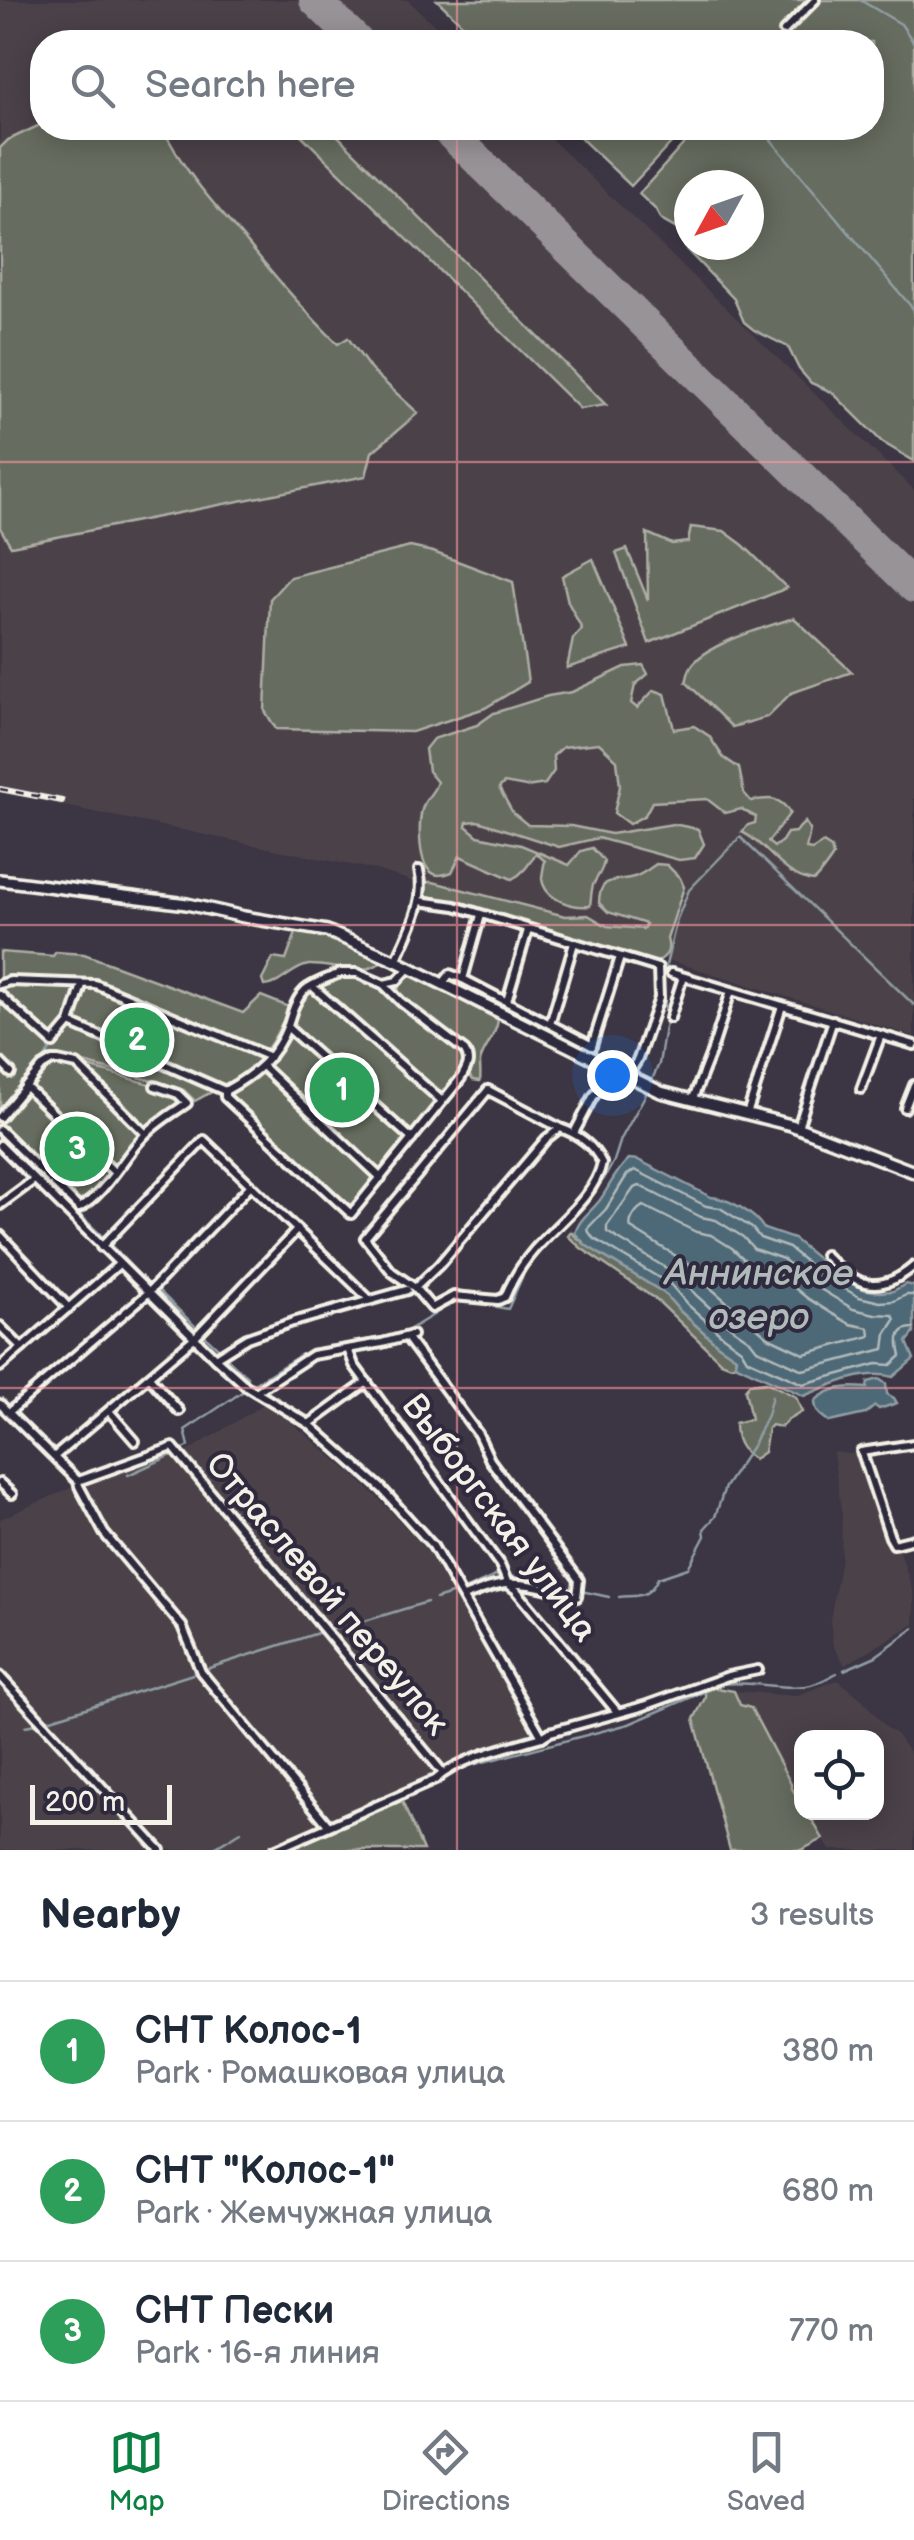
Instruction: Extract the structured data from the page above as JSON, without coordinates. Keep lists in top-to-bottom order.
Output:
{
  "streets": {
    "street": ["Выборгская улица", "Отраслевой переулок"]
  },
  "water": ["Аннинское озеро"],
  "scale_bar": "200 m",
  "north": "bottom left",
  "page": {
    "search": "Search here",
    "pins": ["2", "1", "3"],
    "scale": "200 m",
    "heading": ["Nearby", "3 results"],
    "list": [
      {
        "mark": "1",
        "name": "СНТ Колос-1",
        "note": "Park · Ромашковая улица",
        "value": "380 m"
      },
      {
        "mark": "2",
        "name": "СНТ \"Колос-1\"",
        "note": "Park · Жемчужная улица",
        "value": "680 m"
      },
      {
        "mark": "3",
        "name": "СНТ Пески",
        "note": "Park · 16-я линия",
        "value": "770 m"
      }
    ],
    "nav": ["Map", "Directions", "Saved"]
  }
}
